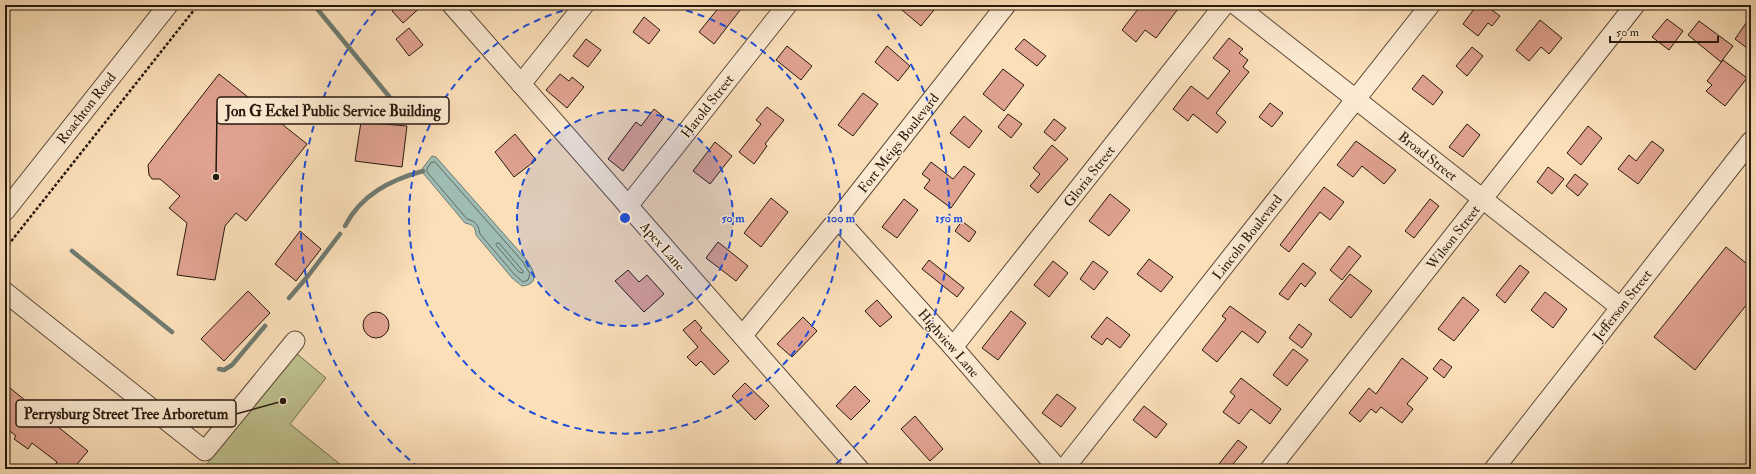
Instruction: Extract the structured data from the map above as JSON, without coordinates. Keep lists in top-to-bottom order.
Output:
{
  "streets": {
    "street": [
      "Harold Street",
      "Roachton Road",
      "Fort Meigs Boulevard",
      "Broad Street",
      "Gloria Street",
      "Lincoln Boulevard",
      "Wilson Street",
      "Apex Lane",
      "Jefferson Street",
      "Highview Lane"
    ]
  },
  "crossings": [
    ["Harold Street", "Apex Lane"],
    ["Fort Meigs Boulevard", "Apex Lane"],
    ["Fort Meigs Boulevard", "Highview Lane"],
    ["Broad Street", "Lincoln Boulevard"],
    ["Broad Street", "Wilson Street"],
    ["Broad Street", "Jefferson Street"],
    ["Gloria Street", "Highview Lane"]
  ],
  "places": ["Jon G Eckel Public Service Building", "Perrysburg Street Tree Arboretum"],
  "scale_bar": "50 m",
  "rings": ["50 m", "100 m", "150 m"]
}
